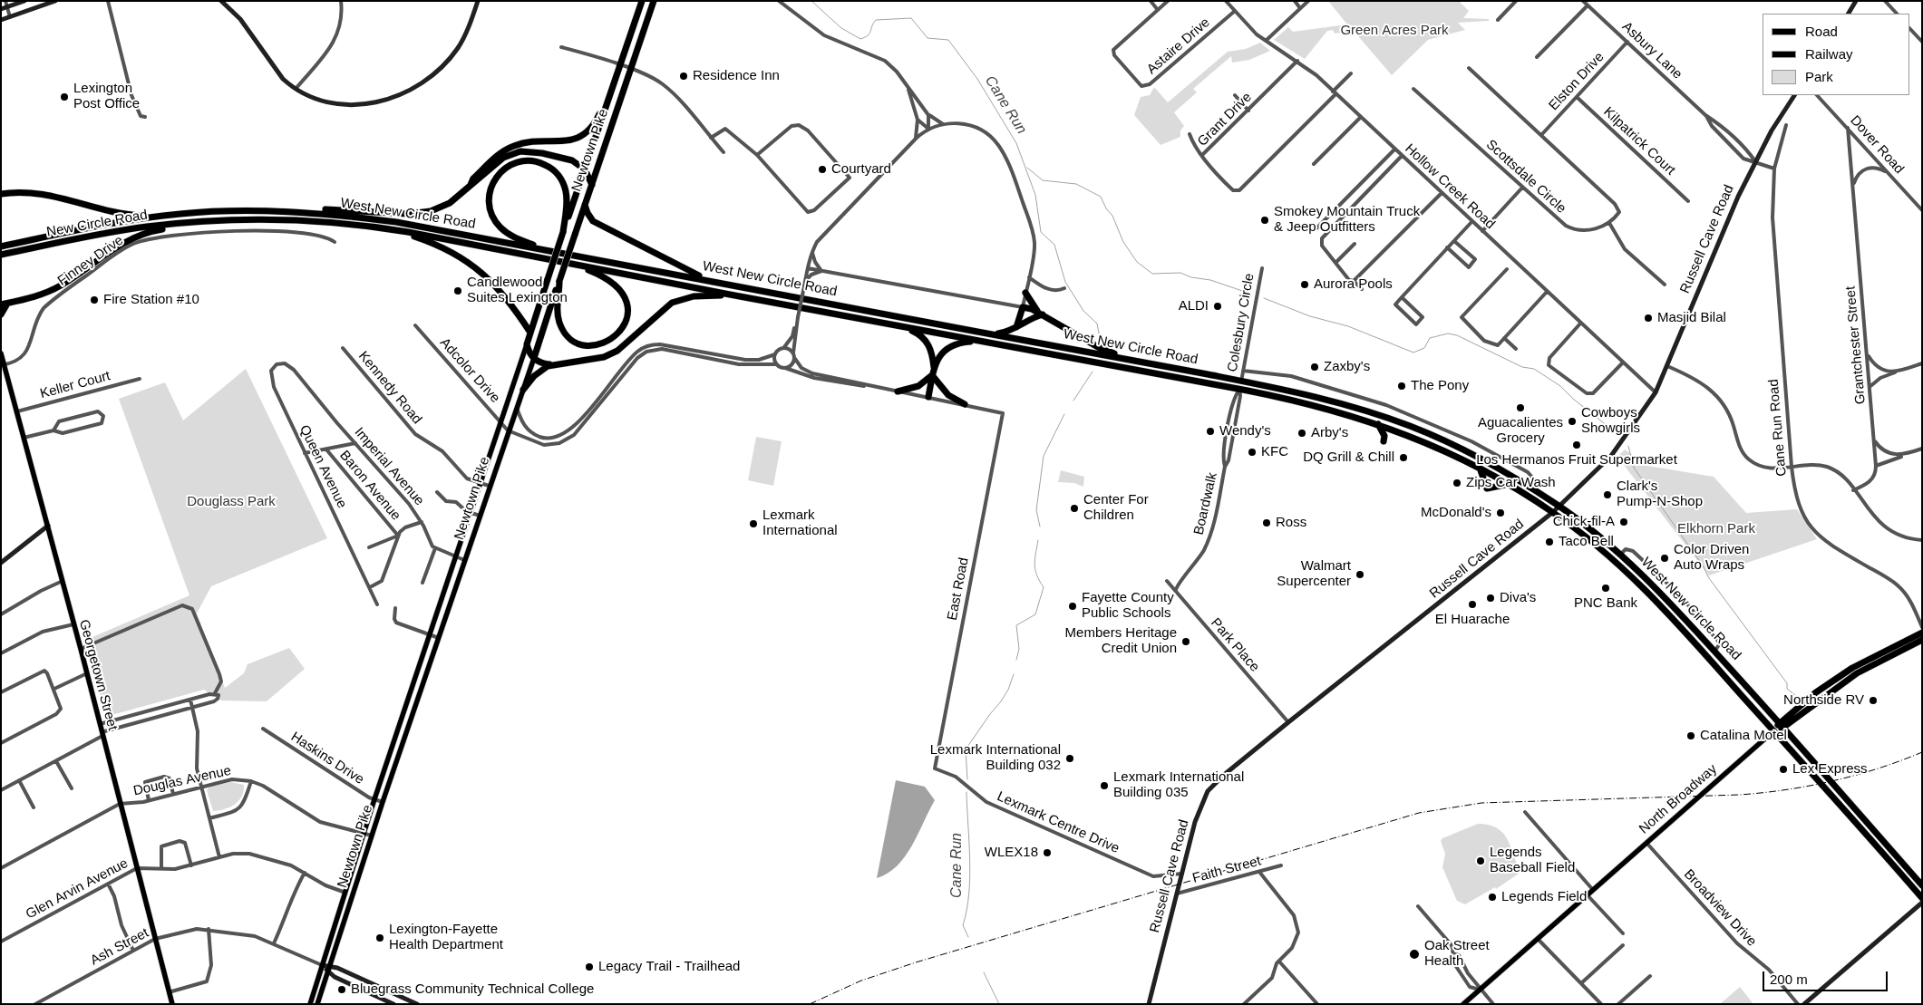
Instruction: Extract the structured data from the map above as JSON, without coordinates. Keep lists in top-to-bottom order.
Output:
{
  "streets": {
    "highway": [
      "Newtown Pike",
      "West New Circle Road",
      "New Circle Road",
      "North Broadway"
    ],
    "main road": ["Georgetown Street"],
    "street": [
      "Astaire Drive",
      "Asbury Lane",
      "Elston Drive",
      "Grant Drive",
      "Kilpatrick Court",
      "Dover Road",
      "Scottsdale Circle",
      "Hollow Creek Road",
      "Russell Cave Road",
      "Finney Drive",
      "Colesbury Circle",
      "Grantchester Street",
      "Adcolor Drive",
      "Keller Court",
      "Kennedy Road",
      "Cane Run Road",
      "Queen Avenue",
      "Imperial Avenue",
      "Baron Avenue",
      "Boardwalk",
      "East Road",
      "Park Place",
      "Haskins Drive",
      "Douglas Avenue",
      "Lexmark Centre Drive",
      "Faith Street",
      "Glen Arvin Avenue",
      "Broadview Drive",
      "Ash Street"
    ]
  },
  "crossings": [
    ["Astaire Drive", "Hollow Creek Road"],
    ["Asbury Lane", "Elston Drive"],
    ["Asbury Lane", "Russell Cave Road"],
    ["Elston Drive", "Kilpatrick Court"],
    ["Grant Drive", "Hollow Creek Road"],
    ["Dover Road", "Grantchester Street"],
    ["Newtown Pike", "Adcolor Drive"],
    ["Newtown Pike", "Kennedy Road"],
    ["Newtown Pike", "Haskins Drive"],
    ["Newtown Pike", "Douglas Avenue"],
    ["Newtown Pike", "Glen Arvin Avenue"],
    ["Newtown Pike", "Ash Street"],
    ["Hollow Creek Road", "Russell Cave Road"],
    ["West New Circle Road", "New Circle Road"],
    ["West New Circle Road", "Russell Cave Road"],
    ["West New Circle Road", "Colesbury Circle"],
    ["West New Circle Road", "Boardwalk"],
    ["West New Circle Road", "North Broadway"],
    ["Russell Cave Road", "Park Place"],
    ["Russell Cave Road", "Lexmark Centre Drive"],
    ["Russell Cave Road", "Faith Street"],
    ["Finney Drive", "Georgetown Street"],
    ["Colesbury Circle", "Boardwalk"],
    ["Keller Court", "Georgetown Street"],
    ["Queen Avenue", "Imperial Avenue"],
    ["Boardwalk", "Park Place"],
    ["East Road", "Lexmark Centre Drive"],
    ["Georgetown Street", "Douglas Avenue"],
    ["Georgetown Street", "Glen Arvin Avenue"],
    ["Georgetown Street", "Ash Street"],
    ["North Broadway", "Broadview Drive"]
  ],
  "water": ["Cane Run"],
  "parks": ["Green Acres Park", "Douglass Park", "Elkhorn Park"],
  "places": [
    "Residence Inn",
    "Lexington Post Office",
    "Courtyard",
    "Smokey Mountain Truck & Jeep Outfitters",
    "Aurora Pools",
    "Candlewood Suites Lexington",
    "Fire Station #10",
    "ALDI",
    "Masjid Bilal",
    "Zaxby's",
    "The Pony",
    "Aguacalientes Grocery",
    "Cowboys Showgirls",
    "Wendy's",
    "Arby's",
    "Los Hermanos Fruit Supermarket",
    "KFC",
    "DQ Grill & Chill",
    "Zips Car Wash",
    "Clark's Pump-N-Shop",
    "Center For Children",
    "McDonald's",
    "Chick-fil-A",
    "Ross",
    "Lexmark International",
    "Taco Bell",
    "Color Driven Auto Wraps",
    "Walmart Supercenter",
    "PNC Bank",
    "Diva's",
    "El Huarache",
    "Fayette County Public Schools",
    "Members Heritage Credit Union",
    "Northside RV",
    "Catalina Motel",
    "Lexmark International Building 032",
    "Lex Express",
    "Lexmark International Building 035",
    "WLEX18",
    "Legends Baseball Field",
    "Legends Field",
    "Lexington-Fayette Health Department",
    "Oak Street Health",
    "Legacy Trail - Trailhead",
    "Bluegrass Community Technical College"
  ],
  "legend": ["Road", "Railway", "Park"],
  "scale_bar": "200 m"
}
